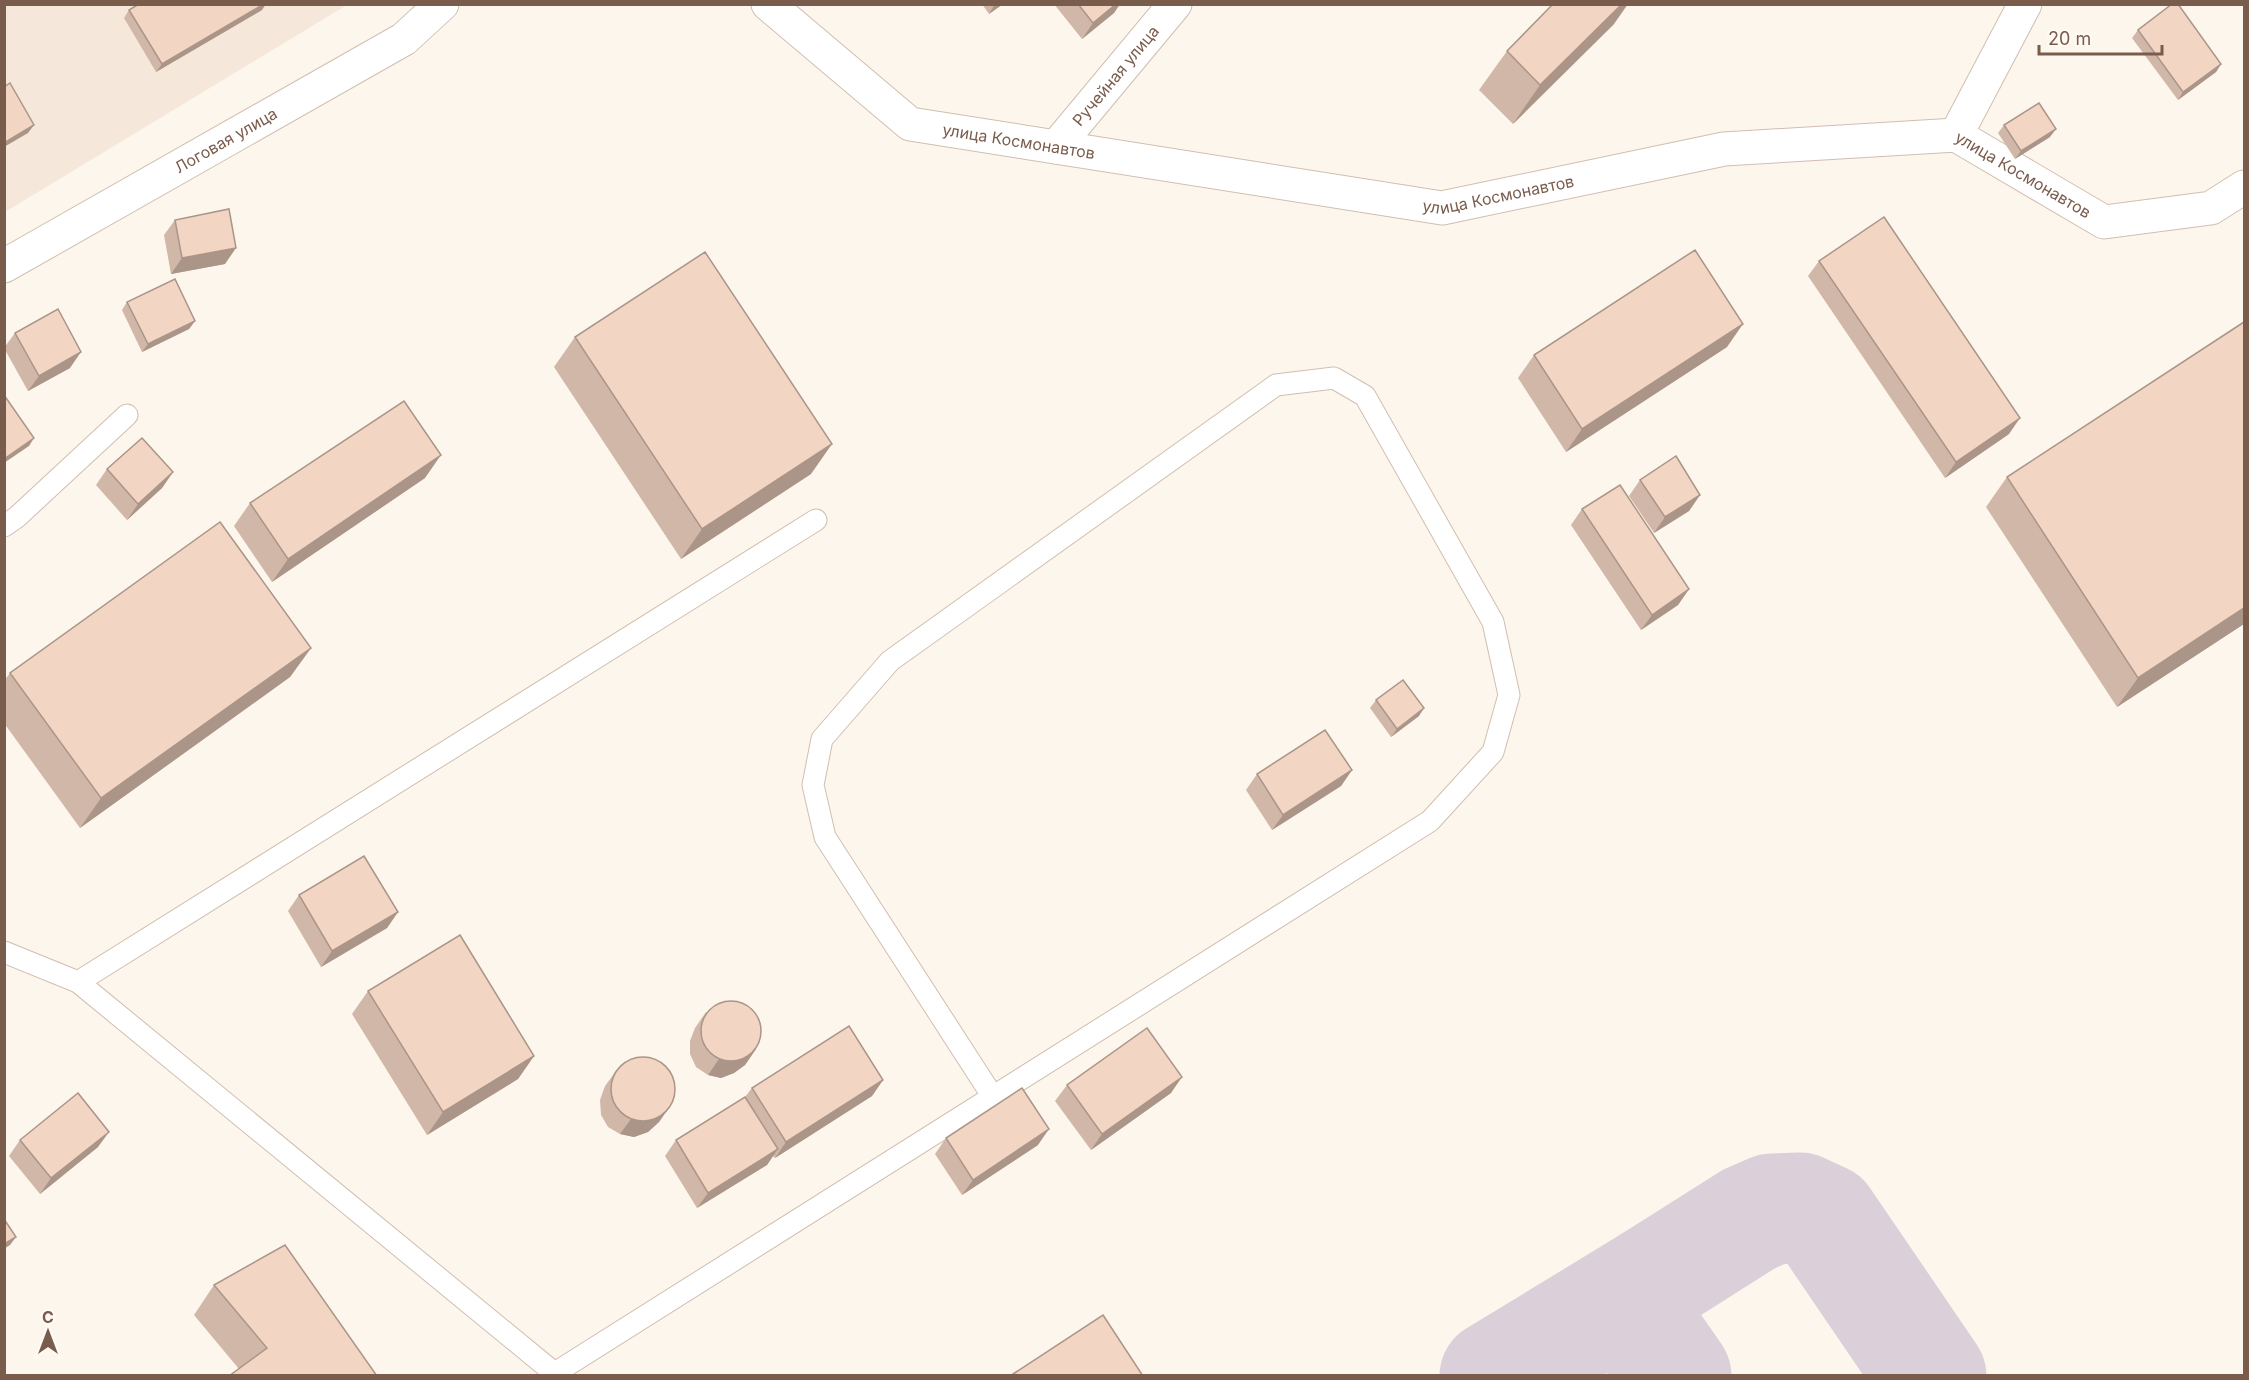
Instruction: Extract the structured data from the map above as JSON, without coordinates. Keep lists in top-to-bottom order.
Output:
{
  "streets": {
    "street": ["Ручейная улица", "Логовая улица", "улица Космонавтов"]
  },
  "crossings": [
    ["Ручейная улица", "улица Космонавтов"]
  ],
  "scale_bar": "20 m",
  "north": "top"
}
